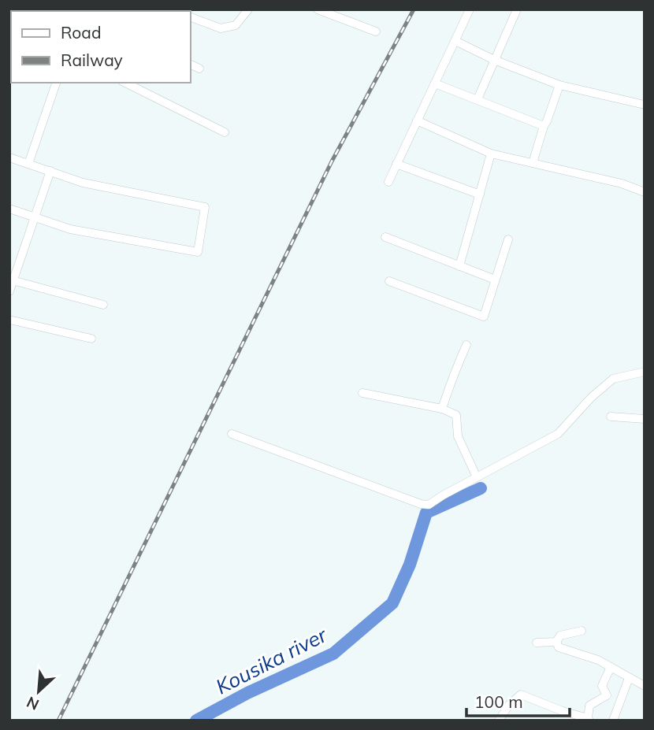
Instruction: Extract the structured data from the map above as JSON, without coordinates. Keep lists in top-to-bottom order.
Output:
{
  "water": ["Kousika river"],
  "legend": ["Road", "Railway"],
  "scale_bar": "100 m",
  "north": "bottom left"
}
